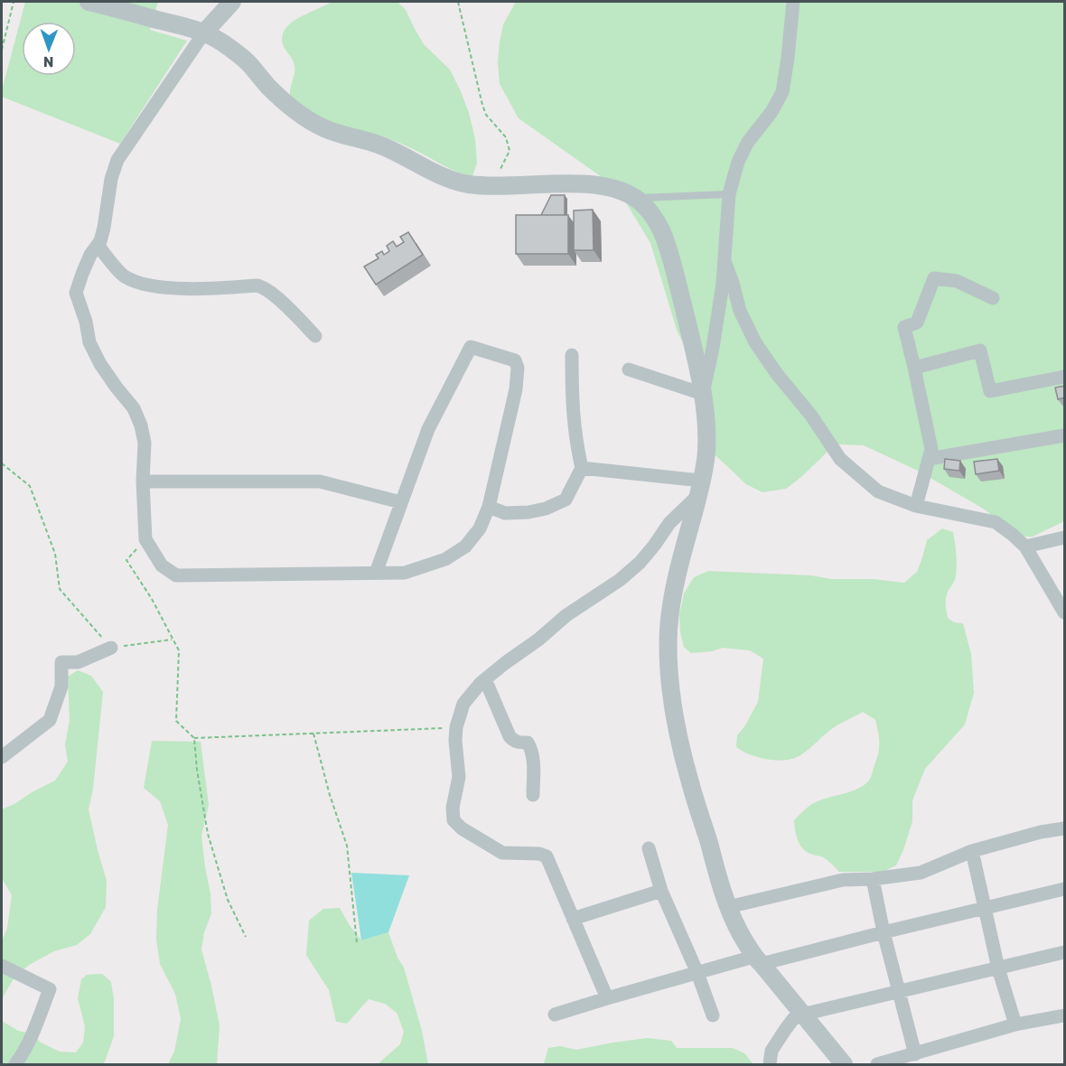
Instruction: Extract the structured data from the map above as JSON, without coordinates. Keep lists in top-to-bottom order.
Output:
{
  "north": "bottom"
}
